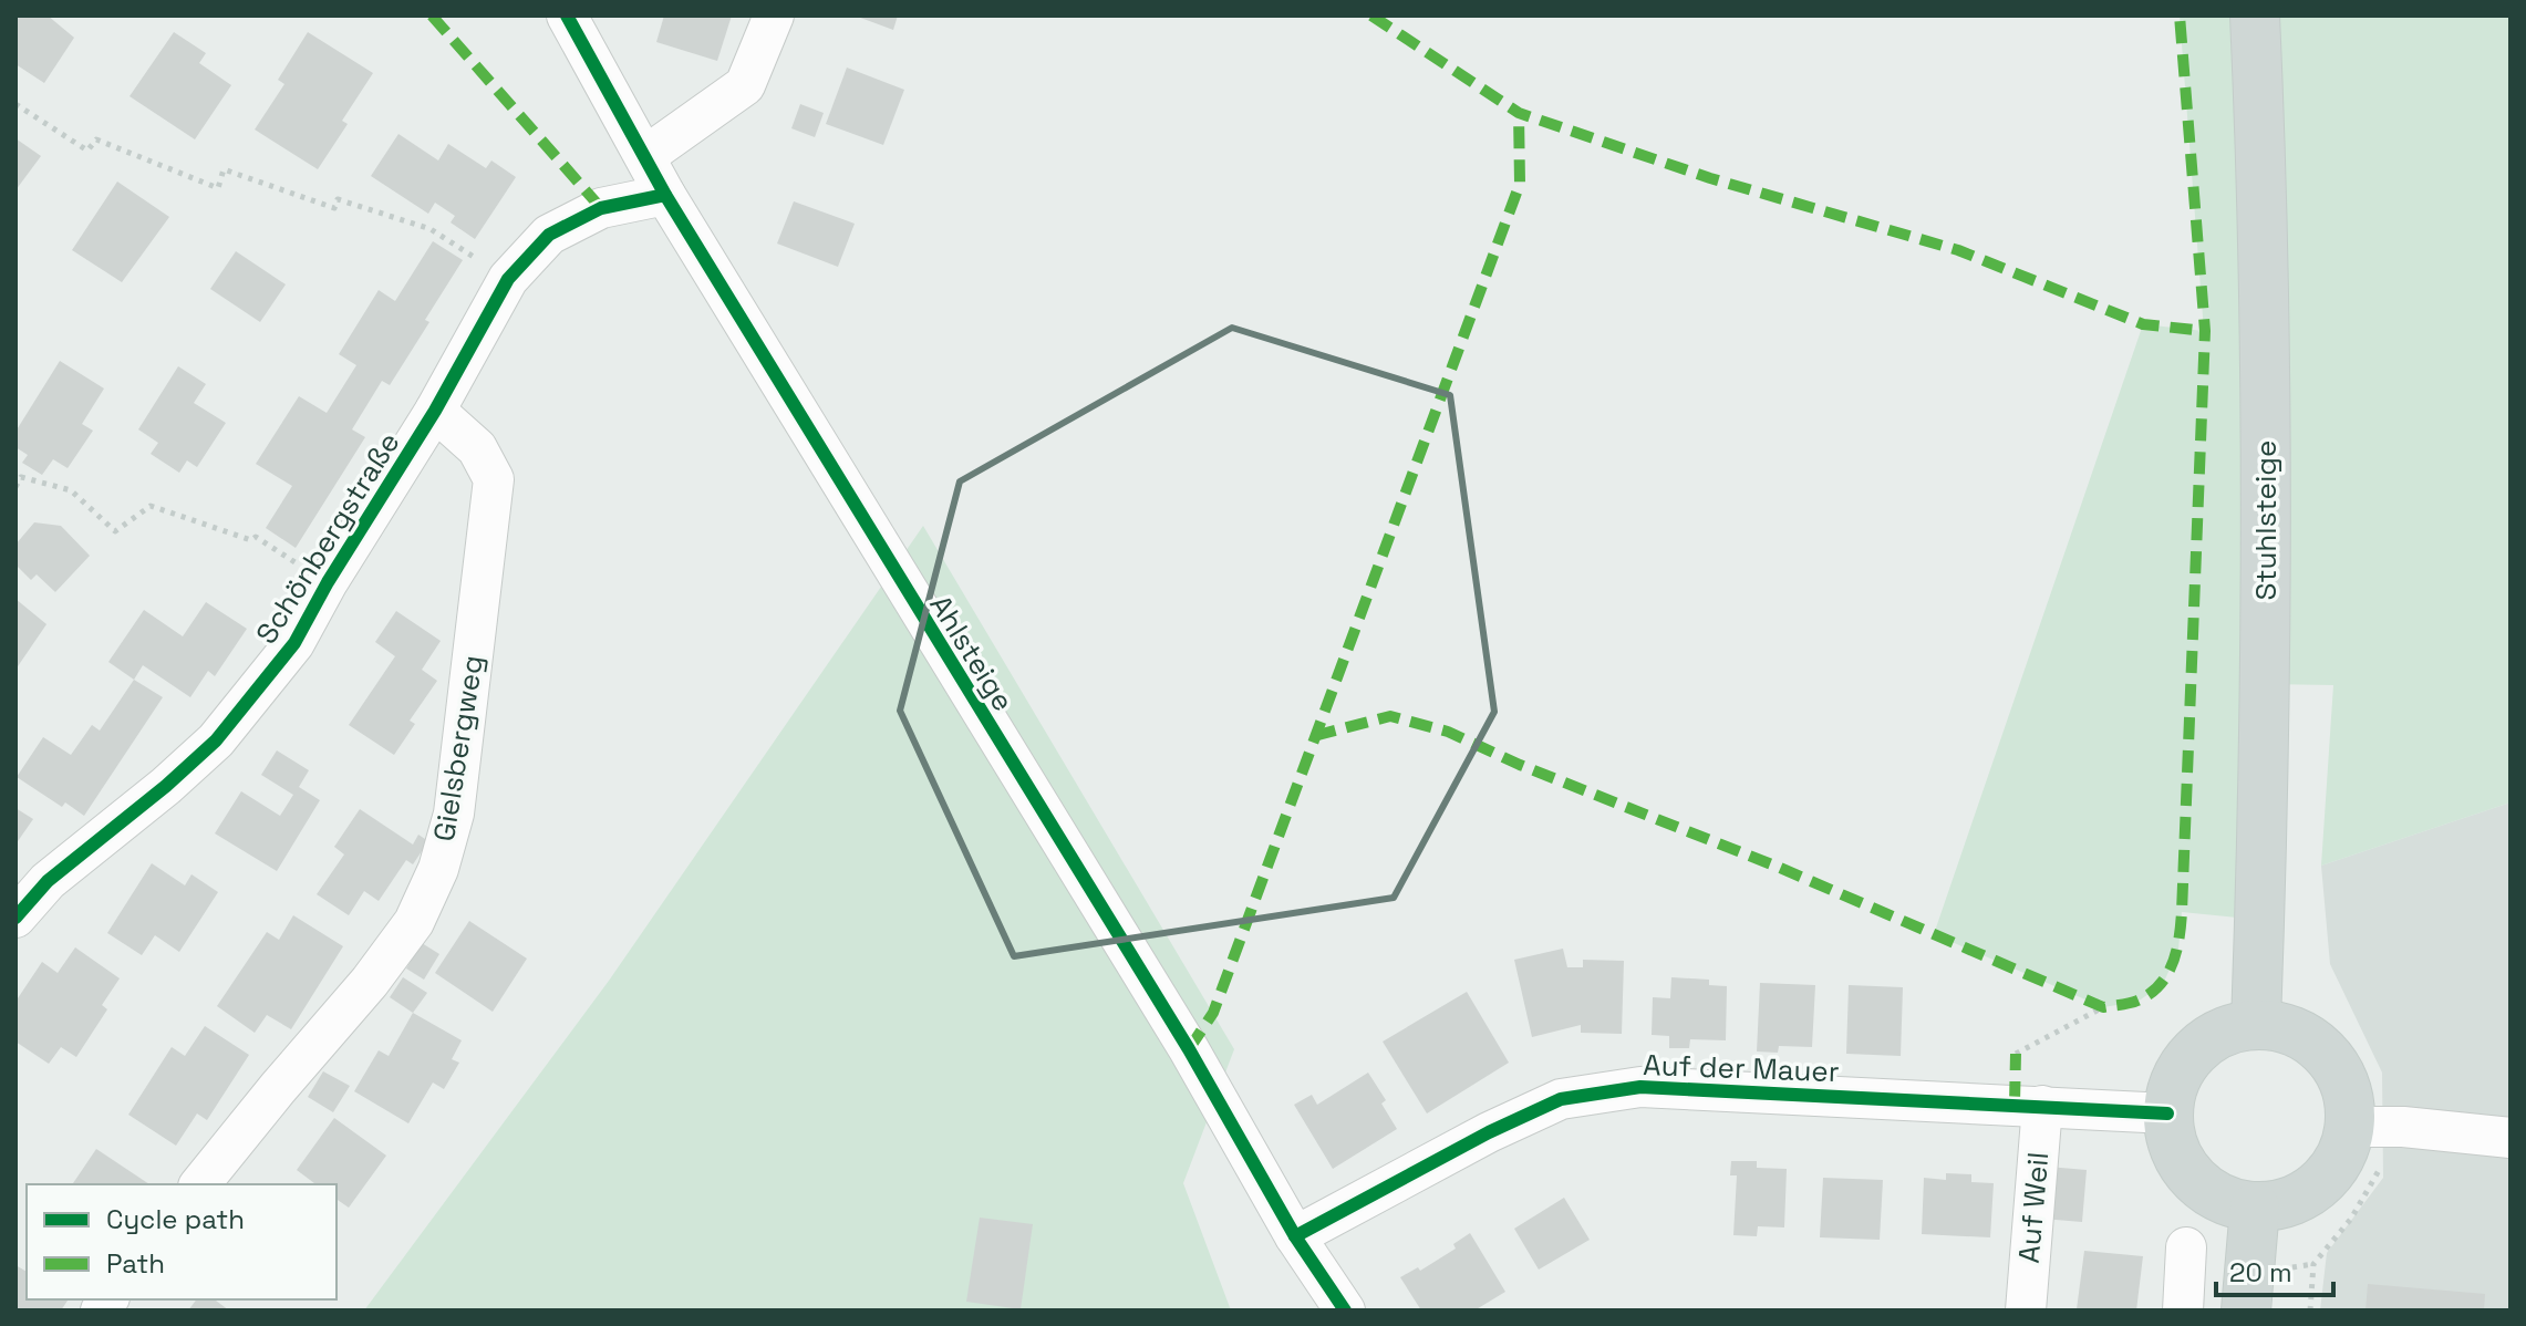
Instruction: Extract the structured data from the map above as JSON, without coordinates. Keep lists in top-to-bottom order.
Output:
{
  "streets": {
    "main road": ["Stuhlsteige"],
    "street": [
      "Schönbergstraße",
      "Ahlsteige",
      "Gielsbergweg",
      "Auf der Mauer",
      "Auf Weil"
    ]
  },
  "crossings": [
    ["Stuhlsteige", "Auf der Mauer"],
    ["Schönbergstraße", "Ahlsteige"],
    ["Schönbergstraße", "Gielsbergweg"],
    ["Ahlsteige", "Auf der Mauer"],
    ["Auf der Mauer", "Auf Weil"]
  ],
  "legend": ["Cycle path", "Path"],
  "scale_bar": "20 m"
}
